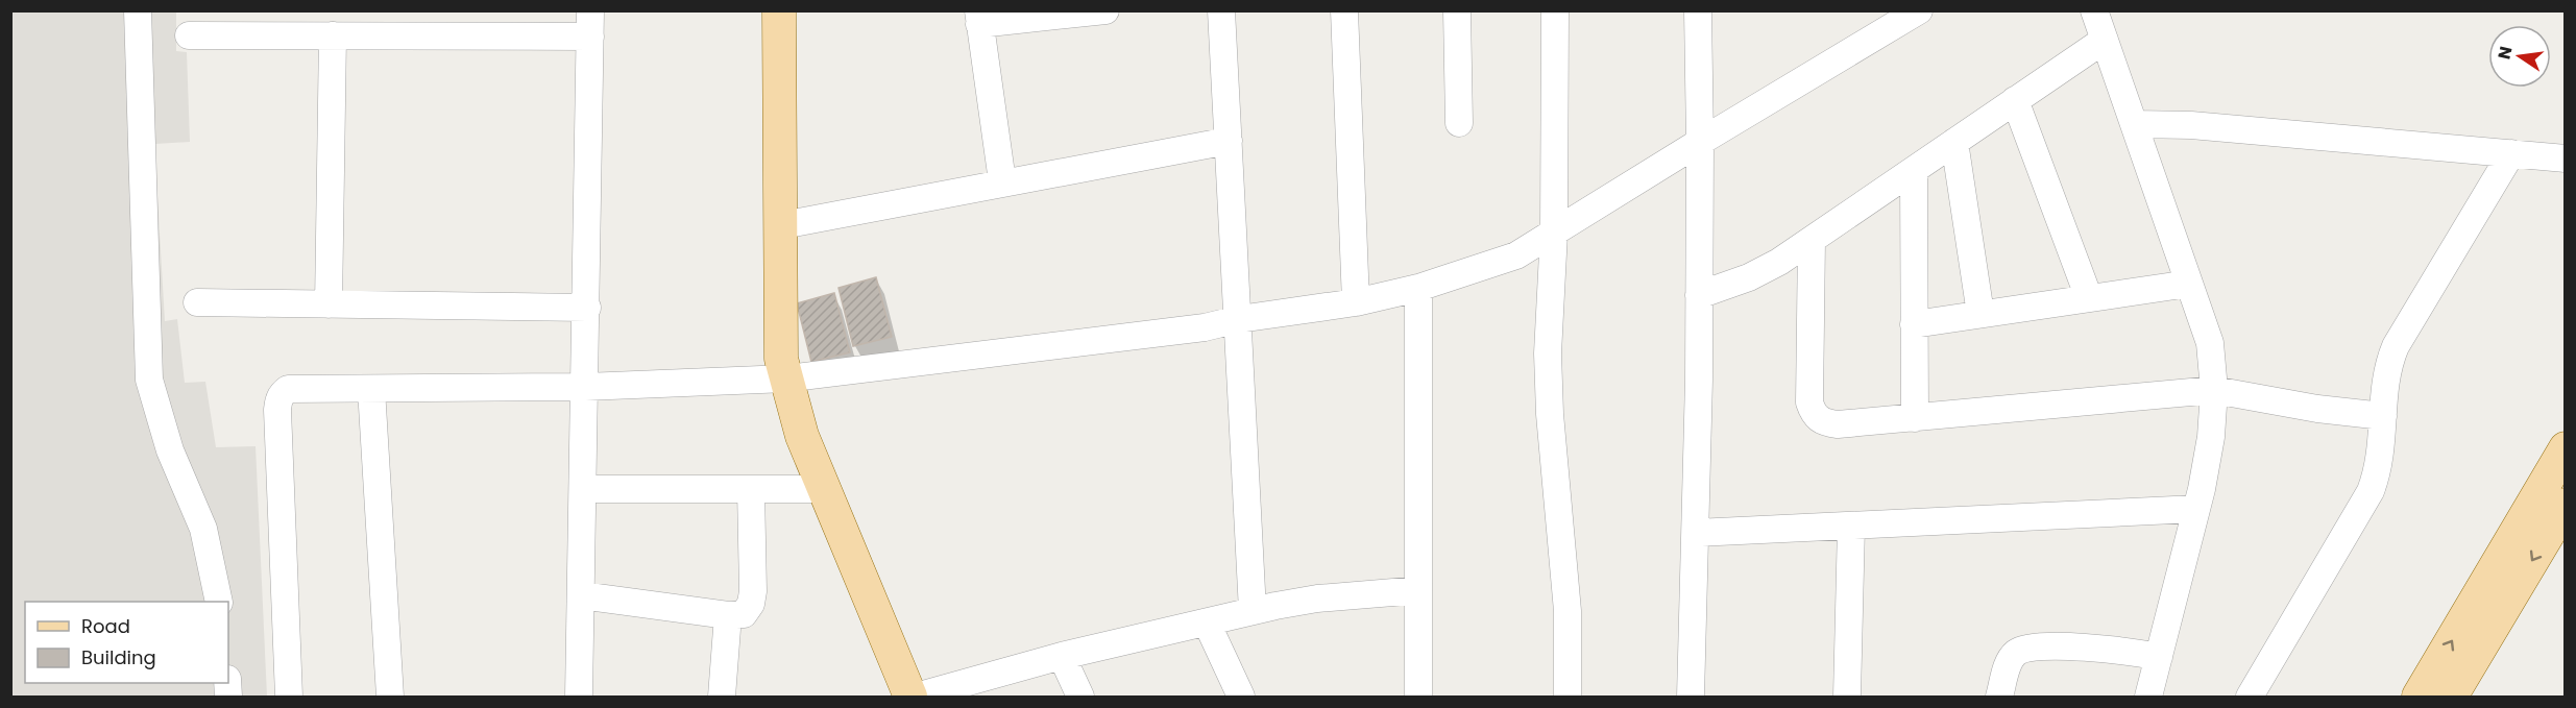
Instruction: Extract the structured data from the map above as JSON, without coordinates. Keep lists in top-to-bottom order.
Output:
{
  "legend": ["Road", "Building"],
  "north": "left"
}
